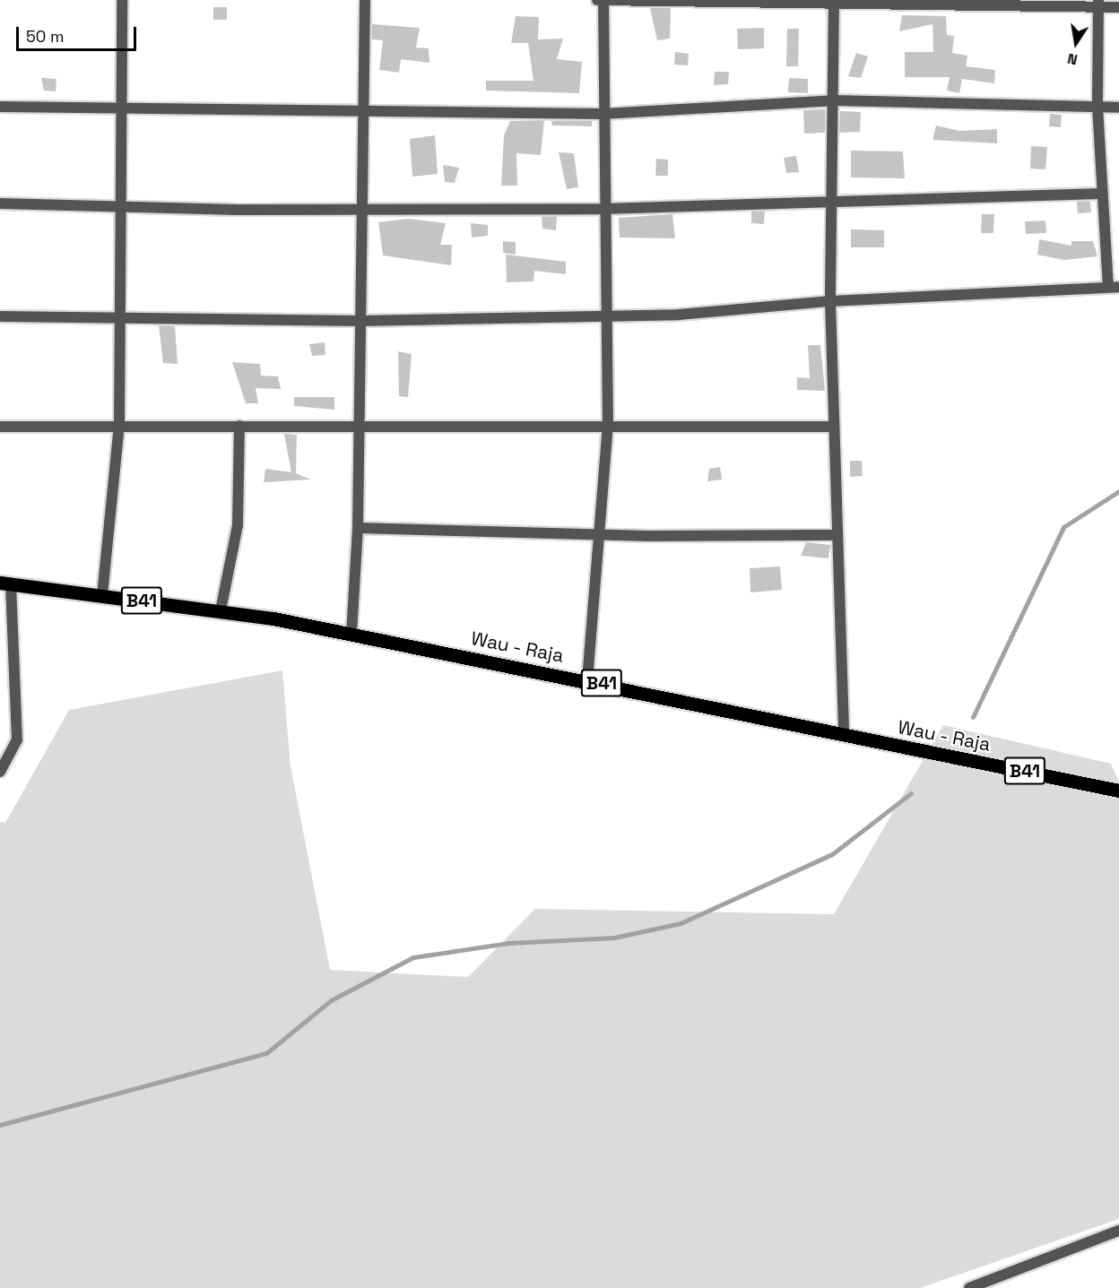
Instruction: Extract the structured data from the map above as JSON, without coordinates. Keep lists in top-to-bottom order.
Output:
{
  "streets": {
    "main road": ["B41", "Wau - Raja"]
  },
  "scale_bar": "50 m",
  "north": "bottom"
}
